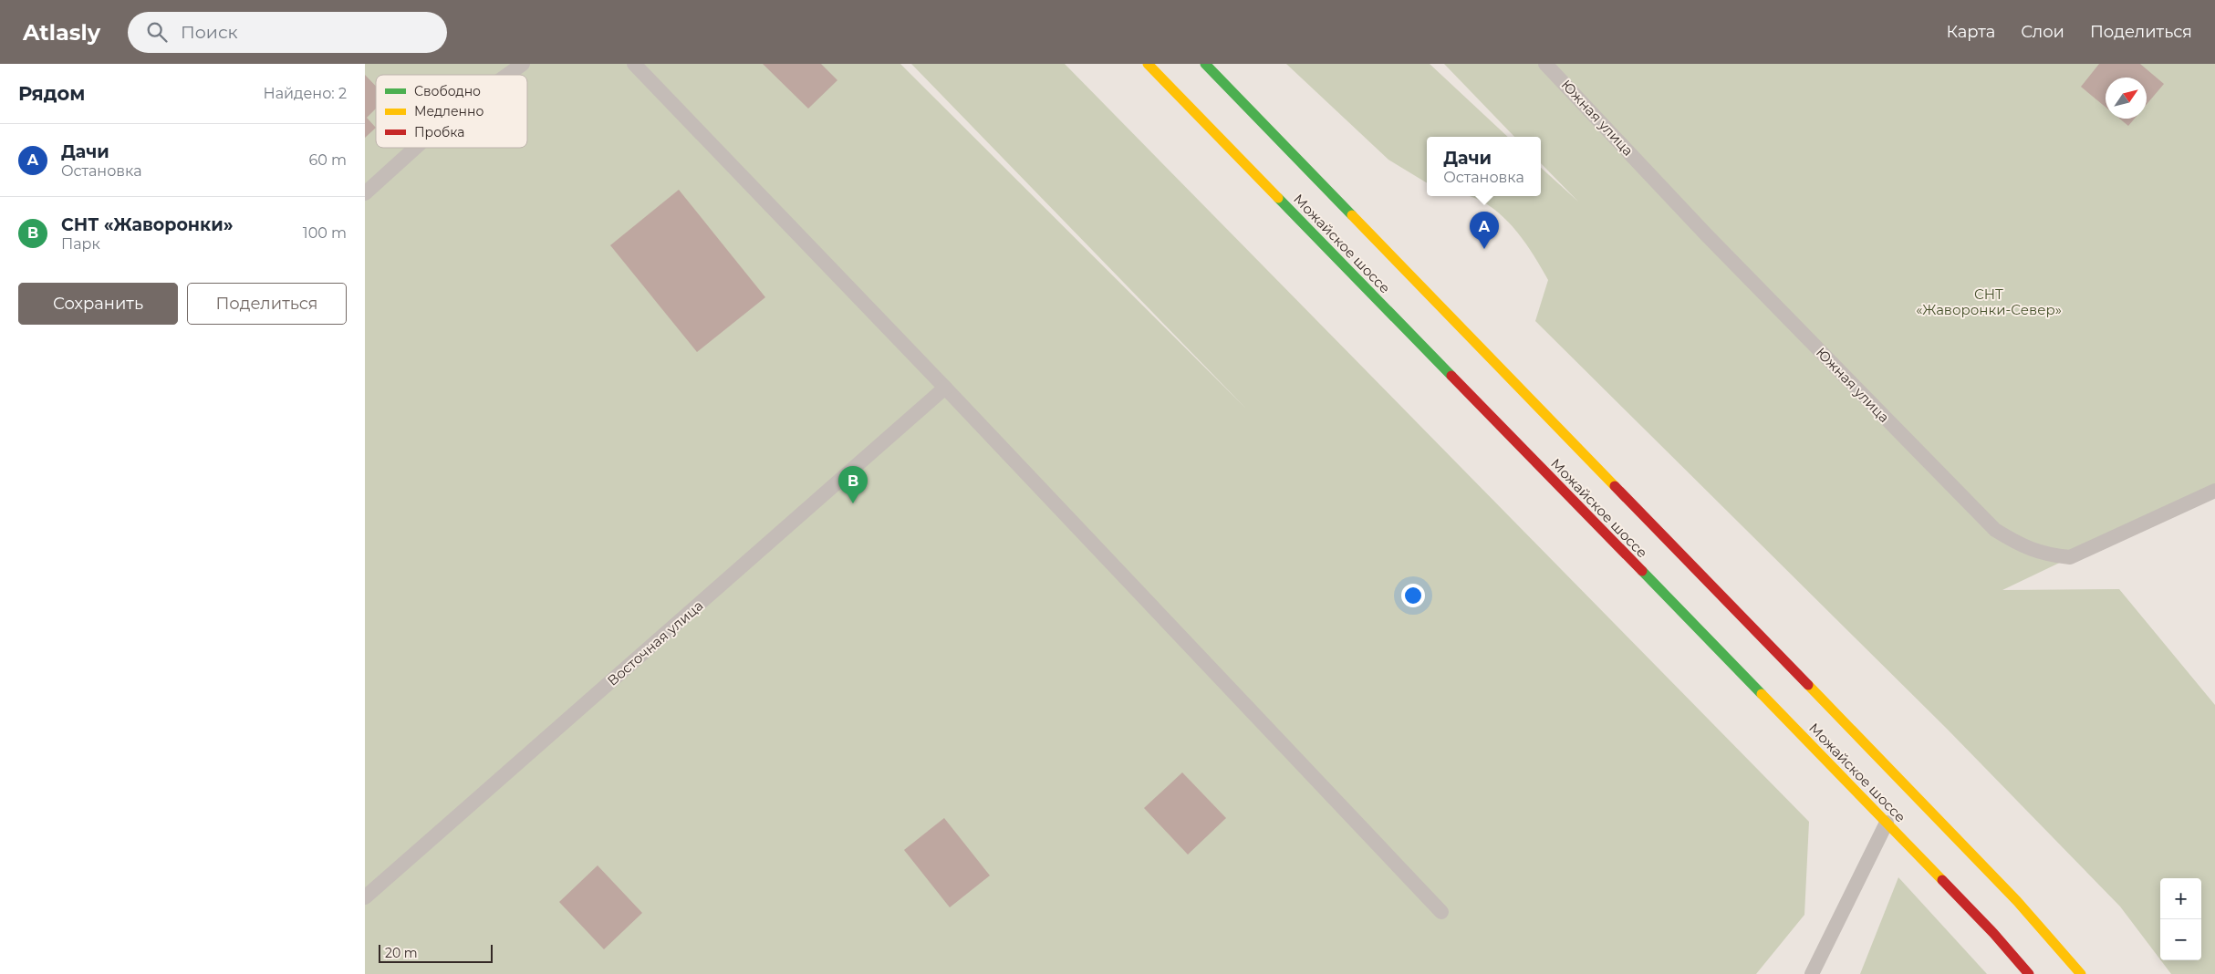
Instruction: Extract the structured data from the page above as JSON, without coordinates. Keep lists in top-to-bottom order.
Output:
{
  "streets": {
    "main road": ["Можайское шоссе"],
    "lane": ["Южная улица", "Восточная улица"]
  },
  "parks": ["СНТ «Жаворонки-Север»"],
  "legend": ["Свободно", "Медленно", "Пробка"],
  "scale_bar": "20 m",
  "north": "top right",
  "page": {
    "header": "Atlasly",
    "search": "Поиск",
    "nav": ["Карта", "Слои", "Поделиться"],
    "heading": ["Рядом", "Найдено: 2"],
    "list": [
      {
        "mark": "A",
        "name": "Дачи",
        "note": "Остановка",
        "value": "60 m"
      },
      {
        "mark": "B",
        "name": "СНТ «Жаворонки»",
        "note": "Парк",
        "value": "100 m"
      }
    ],
    "popup": ["Дачи", "Остановка"],
    "pins": ["A", "B"],
    "buttons": ["Сохранить", "Поделиться"],
    "map_buttons": ["+", "−"],
    "scale": "20 m"
  }
}
